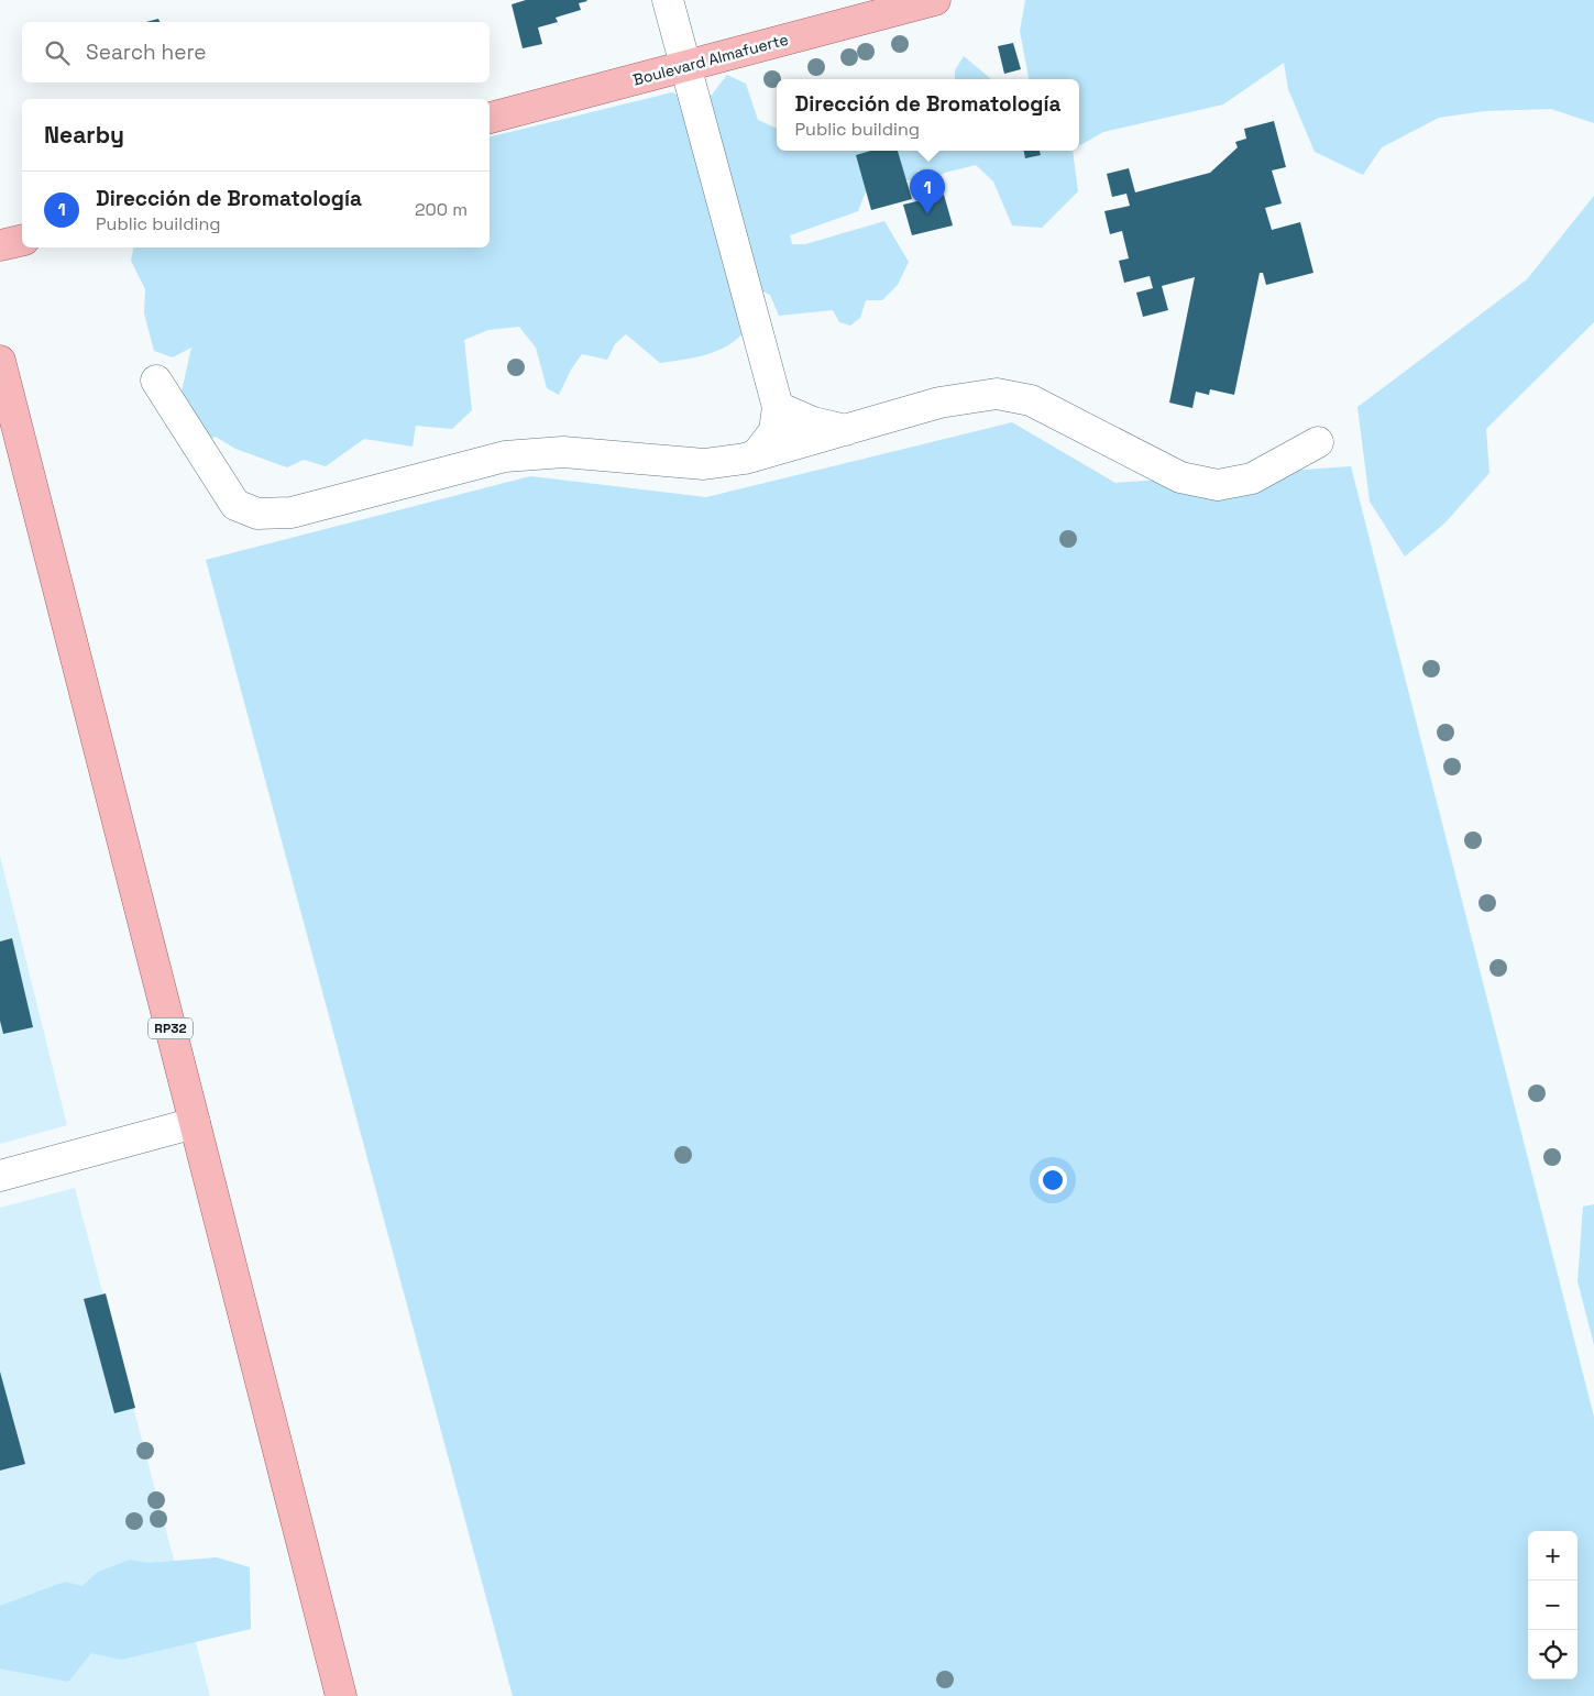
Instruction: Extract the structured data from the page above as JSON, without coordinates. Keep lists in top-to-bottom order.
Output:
{
  "streets": {
    "main road": ["Boulevard Almafuerte", "RP32"]
  },
  "page": {
    "search": "Search here",
    "popup": ["Dirección de Bromatología", "Public building"],
    "heading": "Nearby",
    "pins": "1",
    "list": [
      {
        "mark": "1",
        "name": "Dirección de Bromatología",
        "note": "Public building",
        "value": "200 m"
      }
    ],
    "map_buttons": ["+", "−"]
  }
}
